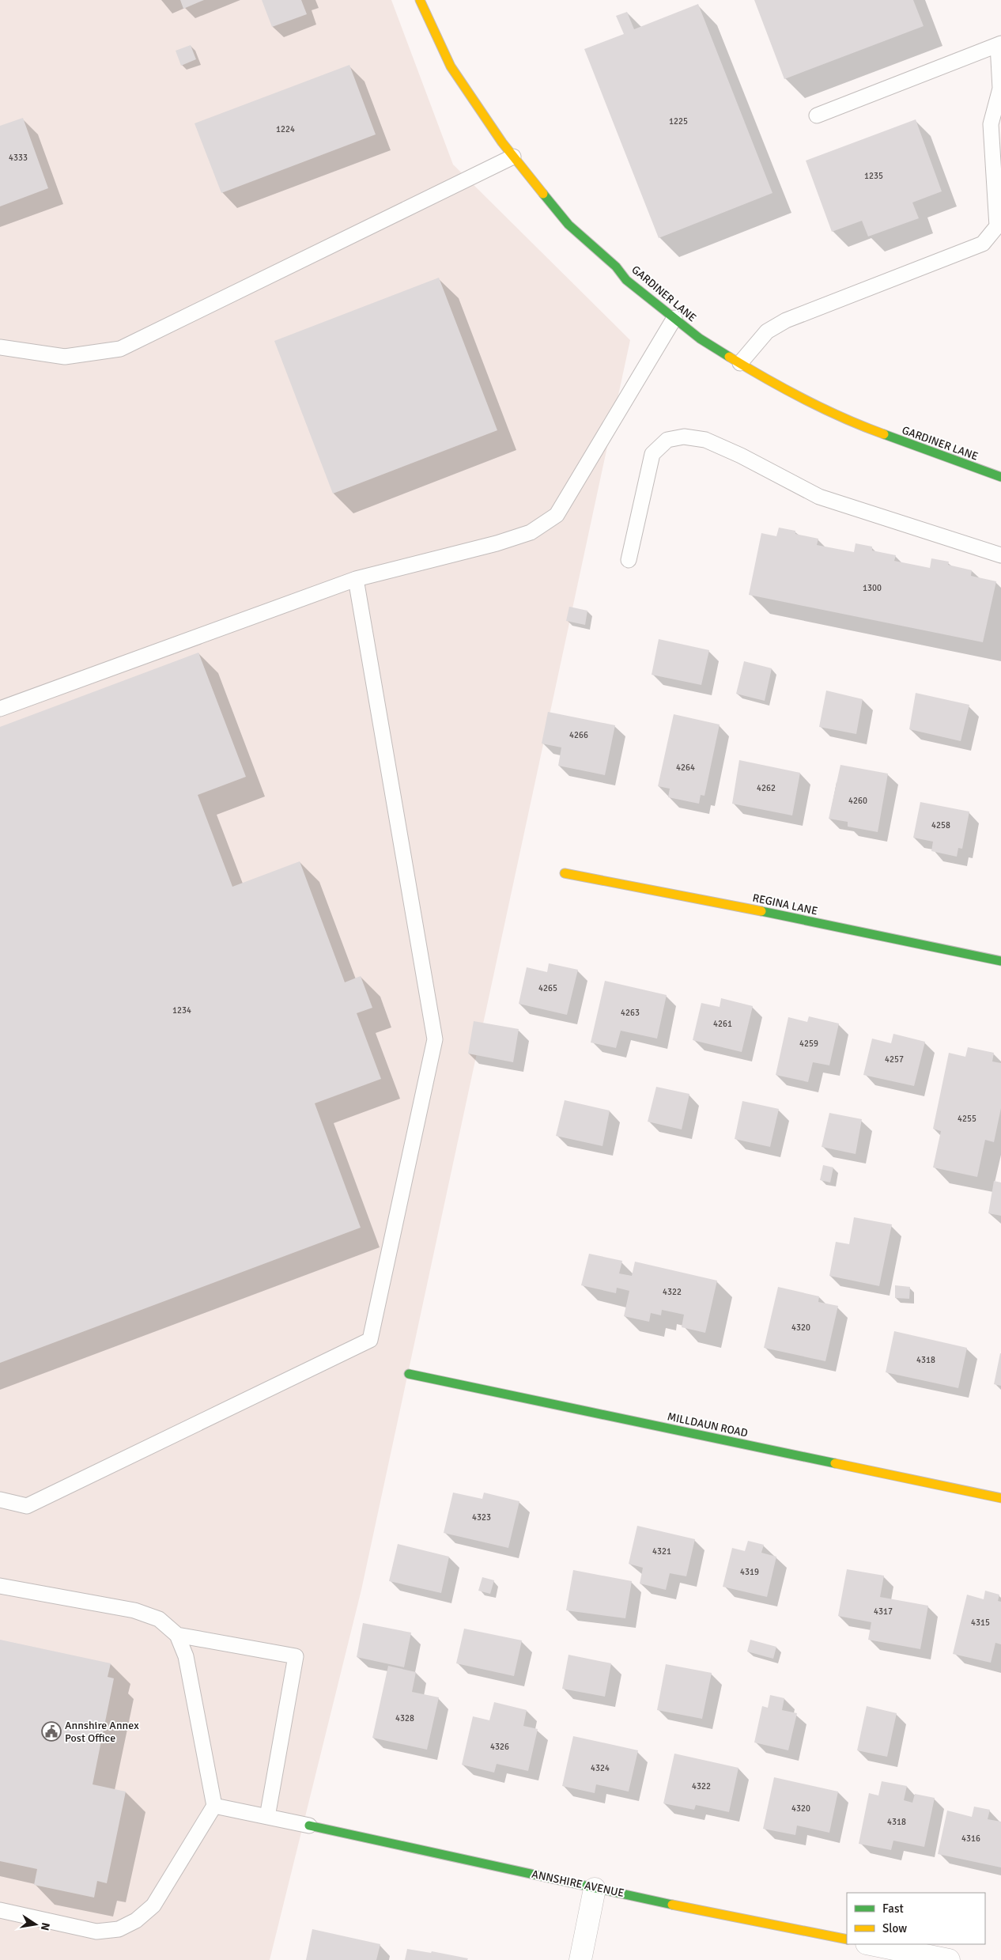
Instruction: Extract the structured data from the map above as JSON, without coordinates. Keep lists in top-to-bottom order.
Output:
{
  "streets": {
    "street": [
      "GARDINER LANE",
      "REGINA LANE",
      "MILLDAUN ROAD",
      "ANNSHIRE AVENUE"
    ]
  },
  "places": {
    "public building": ["Annshire Annex Post Office"]
  },
  "house_numbers": [
    "1225",
    "1224",
    "4333",
    "1235",
    "1300",
    "4266",
    "4264",
    "4262",
    "4260",
    "4258",
    "4265",
    "1234",
    "4263",
    "4261",
    "4259",
    "4257",
    "4255",
    "4322",
    "4320",
    "4318",
    "4323",
    "4321",
    "4319",
    "4317",
    "4315",
    "4328",
    "4326",
    "4324",
    "4322",
    "4320",
    "4318",
    "4316"
  ],
  "legend": ["Fast", "Slow"],
  "north": "right"
}
